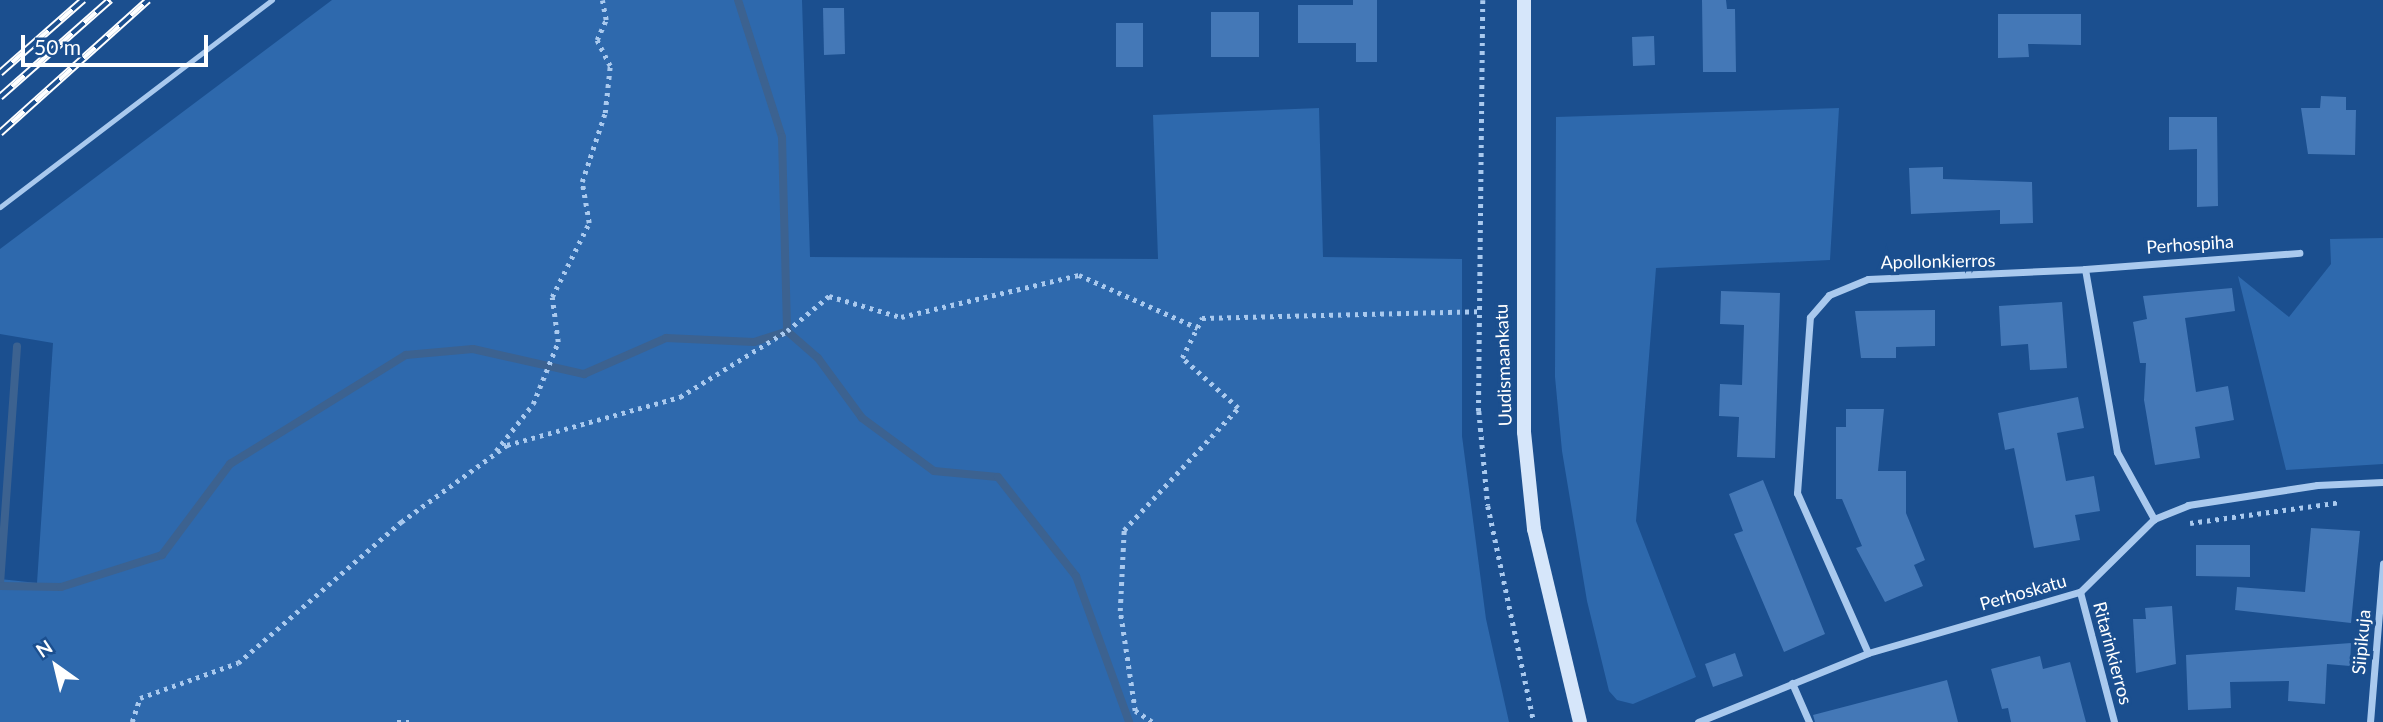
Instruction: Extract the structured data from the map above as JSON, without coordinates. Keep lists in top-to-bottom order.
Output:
{
  "streets": {
    "street": [
      "Perhospiha",
      "Apollonkierros",
      "Uudismaankatu",
      "Perhoskatu",
      "Siipikuja",
      "Ritarinkierros"
    ]
  },
  "crossings": [
    ["Perhospiha", "Apollonkierros"],
    ["Apollonkierros", "Perhoskatu"],
    ["Perhoskatu", "Ritarinkierros"]
  ],
  "scale_bar": "50 m",
  "north": "top left"
}
